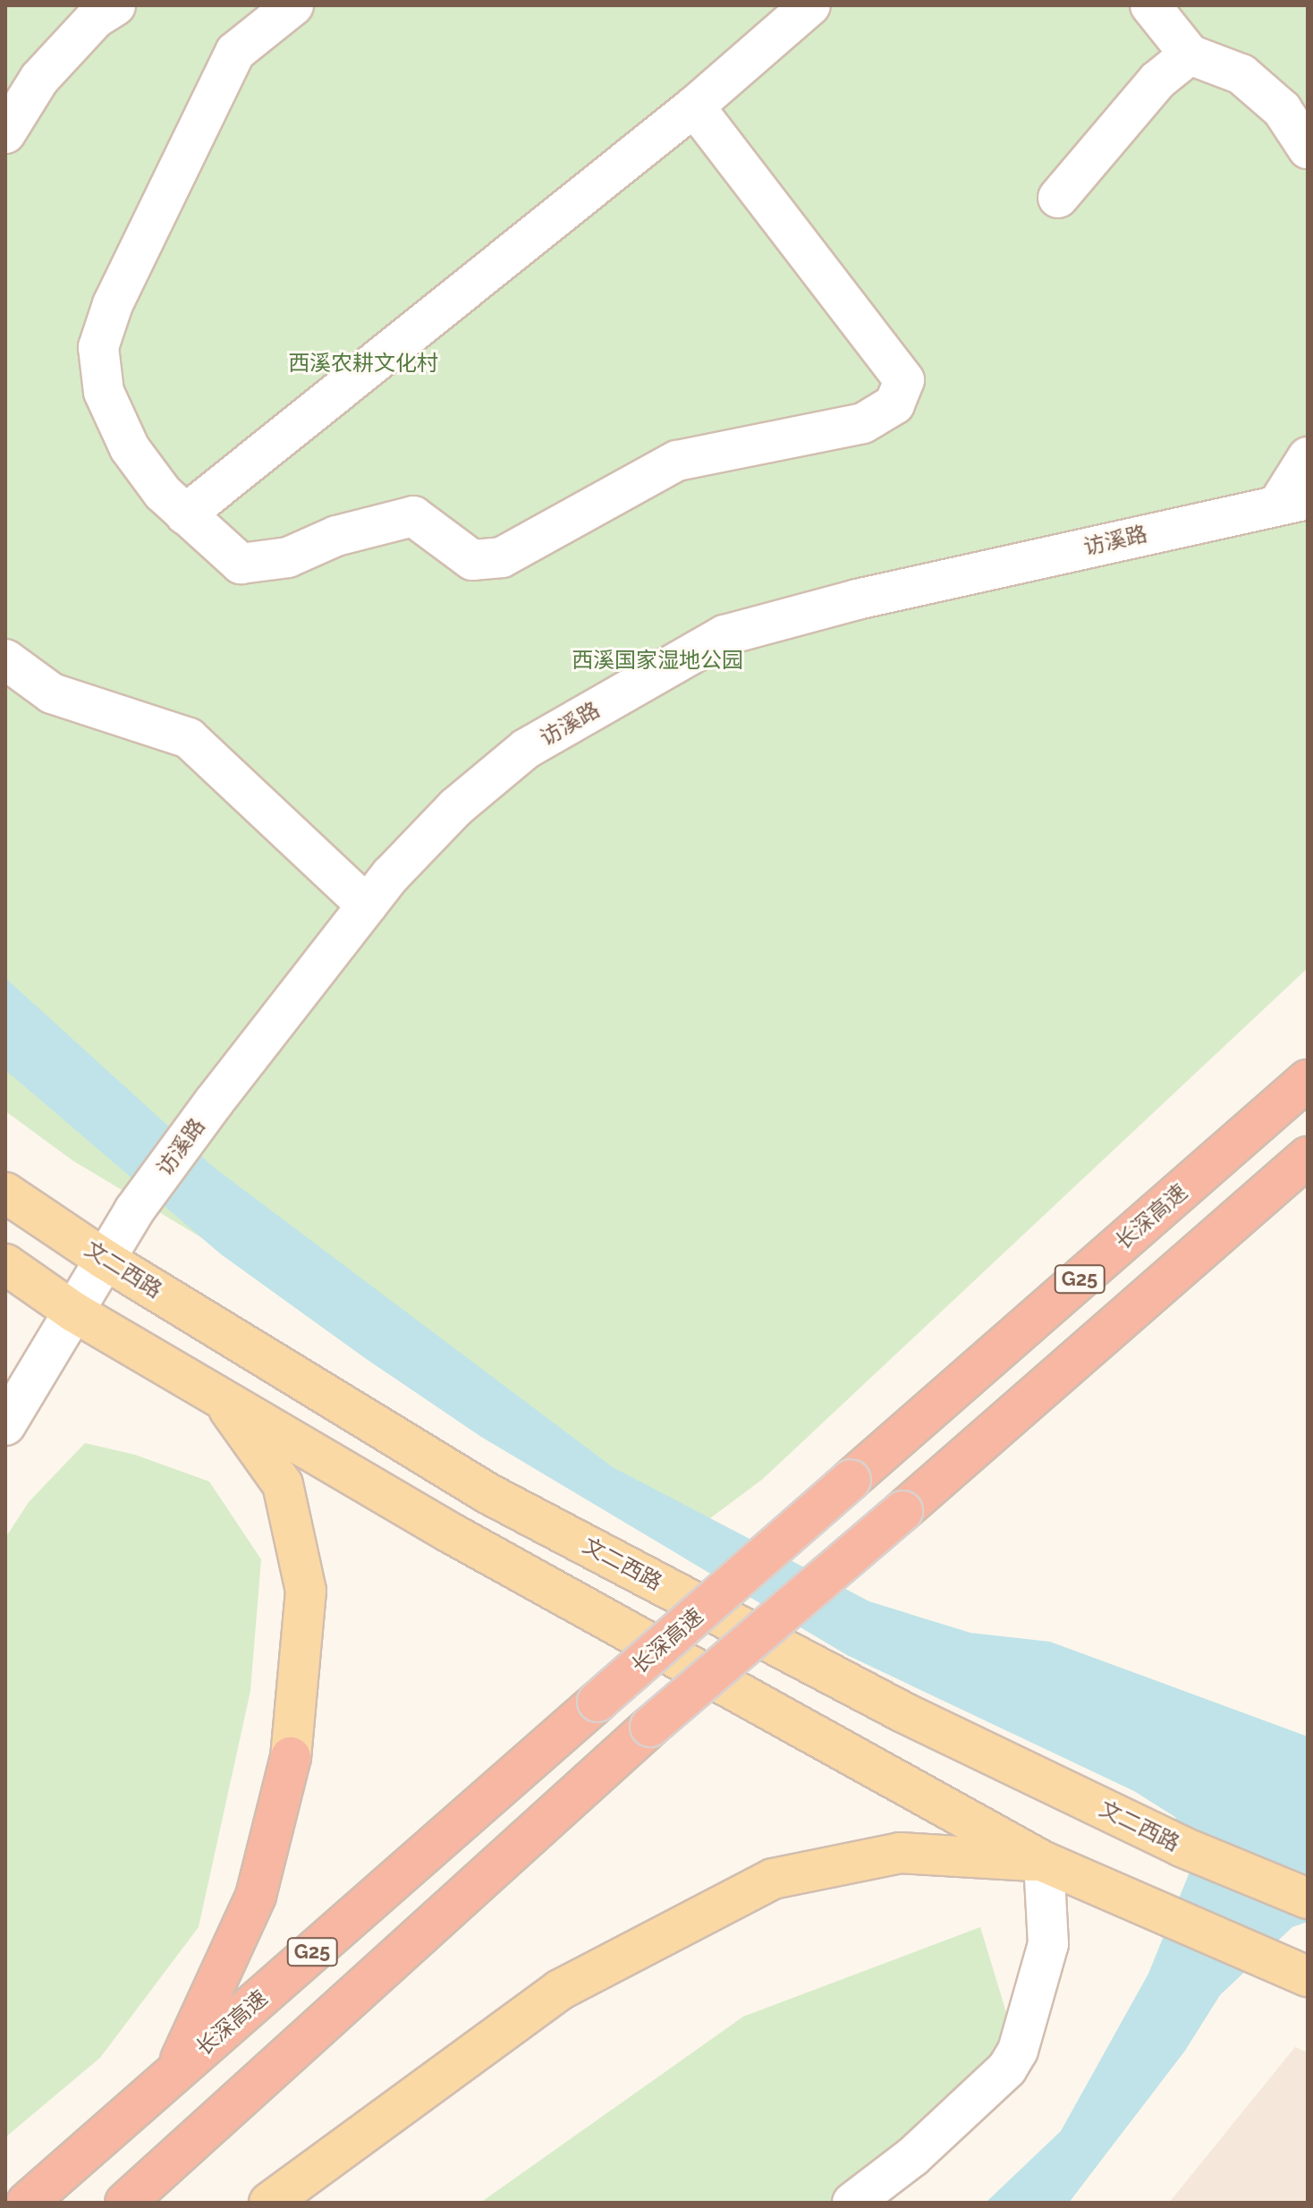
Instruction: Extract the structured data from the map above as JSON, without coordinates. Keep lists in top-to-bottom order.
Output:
{
  "streets": {
    "highway": ["长深高速", "G25"],
    "main road": ["文二西路"],
    "street": ["访溪路"]
  },
  "crossings": [
    ["访溪路", "文二西路"]
  ],
  "parks": ["西溪农耕文化村", "西溪国家湿地公园"]
}
